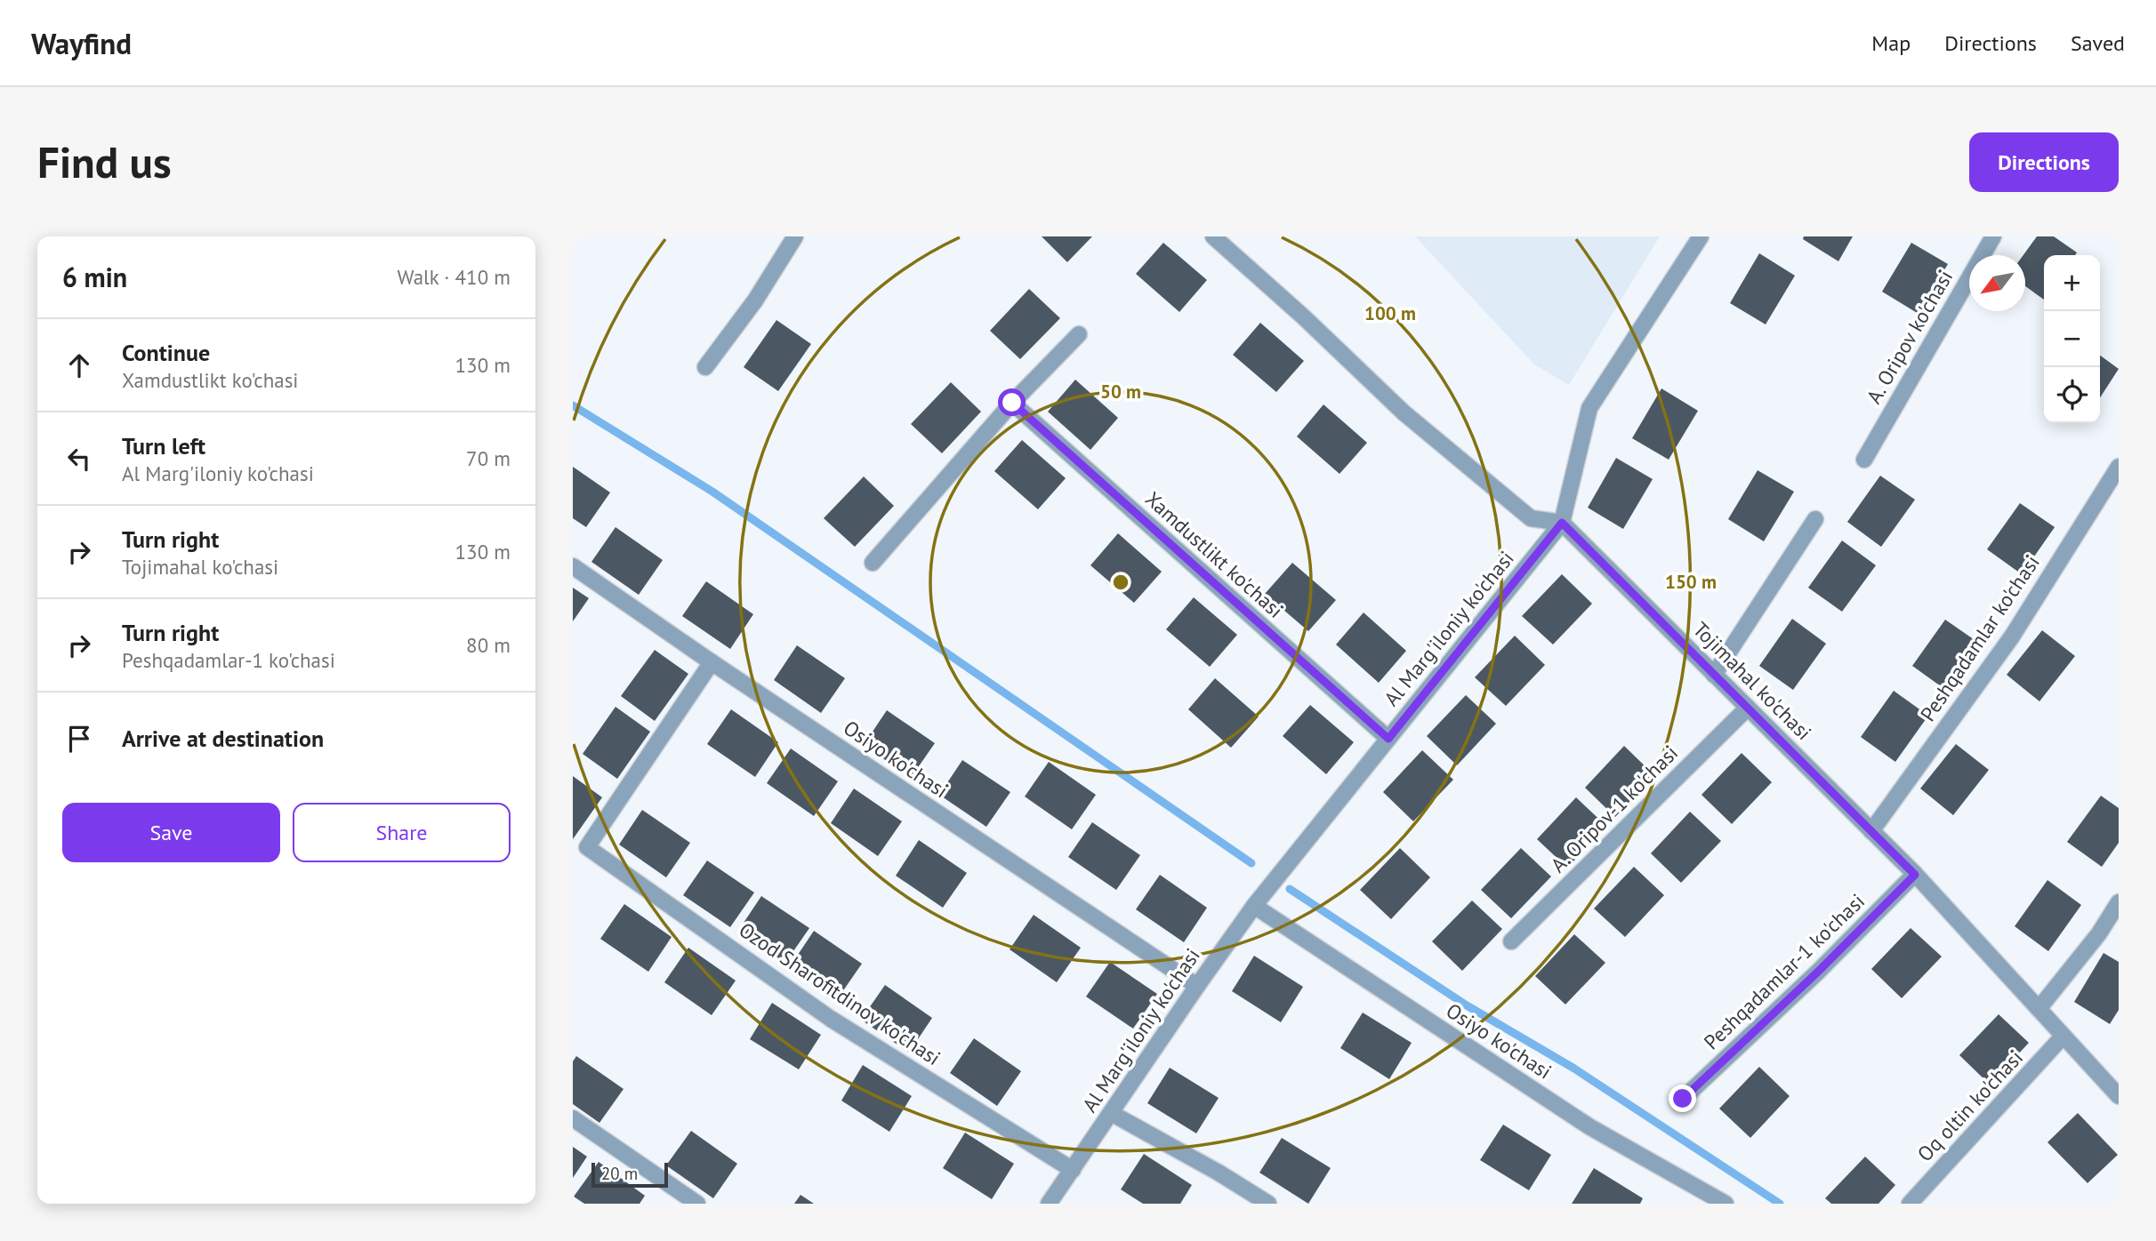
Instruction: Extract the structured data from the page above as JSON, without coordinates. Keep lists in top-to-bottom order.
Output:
{
  "streets": {
    "street": [
      "A. Oripov ko'chasi",
      "Xamdustlikt ko'chasi",
      "Al Marg'iloniy ko'chasi",
      "Peshqadamlar ko'chasi",
      "Tojimahal ko'chasi",
      "Osiyo ko'chasi",
      "A. Oripov-1 ko'chasi",
      "Peshqadamlar-1 ko'chasi",
      "Ozod Sharofitdinov ko'chasi",
      "Oq oltin ko'chasi"
    ]
  },
  "crossings": [
    ["Xamdustlikt ko'chasi", "Al Marg'iloniy ko'chasi"],
    ["Al Marg'iloniy ko'chasi", "Tojimahal ko'chasi"],
    ["Al Marg'iloniy ko'chasi", "Osiyo ko'chasi"],
    ["Al Marg'iloniy ko'chasi", "Ozod Sharofitdinov ko'chasi"],
    ["Peshqadamlar ko'chasi", "Tojimahal ko'chasi"],
    ["Tojimahal ko'chasi", "A. Oripov-1 ko'chasi"],
    ["Tojimahal ko'chasi", "Peshqadamlar-1 ko'chasi"],
    ["Tojimahal ko'chasi", "Oq oltin ko'chasi"],
    ["Osiyo ko'chasi", "Ozod Sharofitdinov ko'chasi"]
  ],
  "scale_bar": "20 m",
  "north": "bottom left",
  "page": {
    "header": "Wayfind",
    "nav": ["Map", "Directions", "Saved"],
    "buttons": [
      "Directions",
      ["Save", "Share"]
    ],
    "title": "Find us",
    "heading": ["6 min", "Walk · 410 m"],
    "map_buttons": ["+", "−"],
    "list": [
      ["Continue", "Xamdustlikt ko'chasi", "130 m"],
      ["Turn left", "Al Marg'iloniy ko'chasi", "70 m"],
      ["Turn right", "Tojimahal ko'chasi", "130 m"],
      ["Turn right", "Peshqadamlar-1 ko'chasi", "80 m"],
      "Arrive at destination"
    ],
    "scale": "20 m"
  },
  "rings": ["100 m", "50 m", "150 m"]
}
